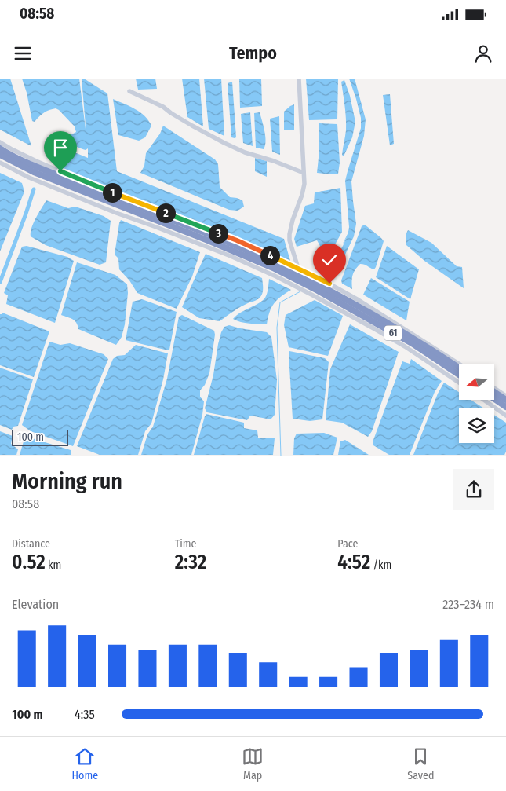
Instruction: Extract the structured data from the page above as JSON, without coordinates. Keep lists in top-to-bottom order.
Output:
{
  "streets": {
    "highway": ["61"]
  },
  "scale_bar": "100 m",
  "north": "left",
  "page": {
    "status": "08:58",
    "header": "Tempo",
    "pins": [
      "1",
      "2",
      "3",
      "4"
    ],
    "scale": "100 m",
    "heading": ["Morning run", "08:58"],
    "stats": [
      ["Distance", "0.52 km"],
      ["Time", "2:32"],
      ["Pace", "4:52 /km"]
    ],
    "chart": ["Elevation", "223–234 m"],
    "list": [
      {
        "name": "100 m",
        "note": "4:35"
      }
    ],
    "tabs": ["Home", "Map", "Saved"]
  }
}
